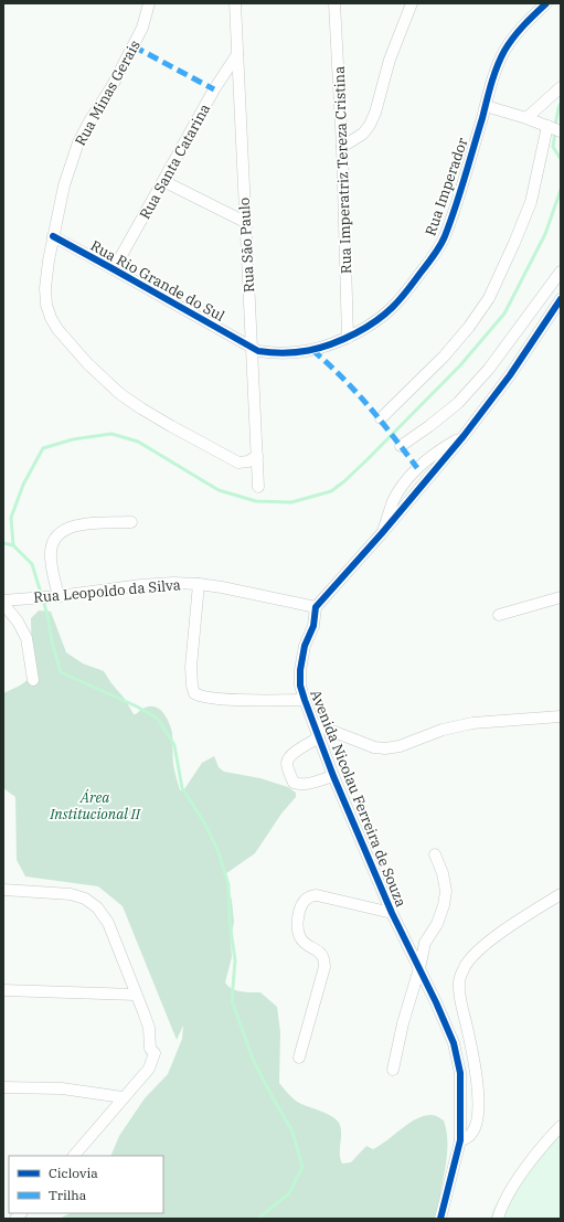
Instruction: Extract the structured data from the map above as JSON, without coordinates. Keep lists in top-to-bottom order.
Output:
{
  "streets": {
    "street": [
      "Rua Minas Gerais",
      "Rua Santa Catarina",
      "Rua Imperatriz Tereza Cristina",
      "Rua Imperador",
      "Rua São Paulo",
      "Rua Rio Grande do Sul",
      "Rua Leopoldo da Silva",
      "Avenida Nicolau Ferreira de Souza"
    ]
  },
  "crossings": [
    ["Rua Minas Gerais", "Rua São Paulo"],
    ["Rua Minas Gerais", "Rua Rio Grande do Sul"],
    ["Rua Santa Catarina", "Rua São Paulo"],
    ["Rua Santa Catarina", "Rua Rio Grande do Sul"],
    ["Rua Imperatriz Tereza Cristina", "Rua Imperador"],
    ["Rua Imperador", "Rua São Paulo"],
    ["Rua Imperador", "Rua Rio Grande do Sul"],
    ["Rua São Paulo", "Rua Rio Grande do Sul"],
    ["Rua Leopoldo da Silva", "Avenida Nicolau Ferreira de Souza"]
  ],
  "parks": ["Área Institucional II"],
  "legend": ["Ciclovia", "Trilha"]
}
